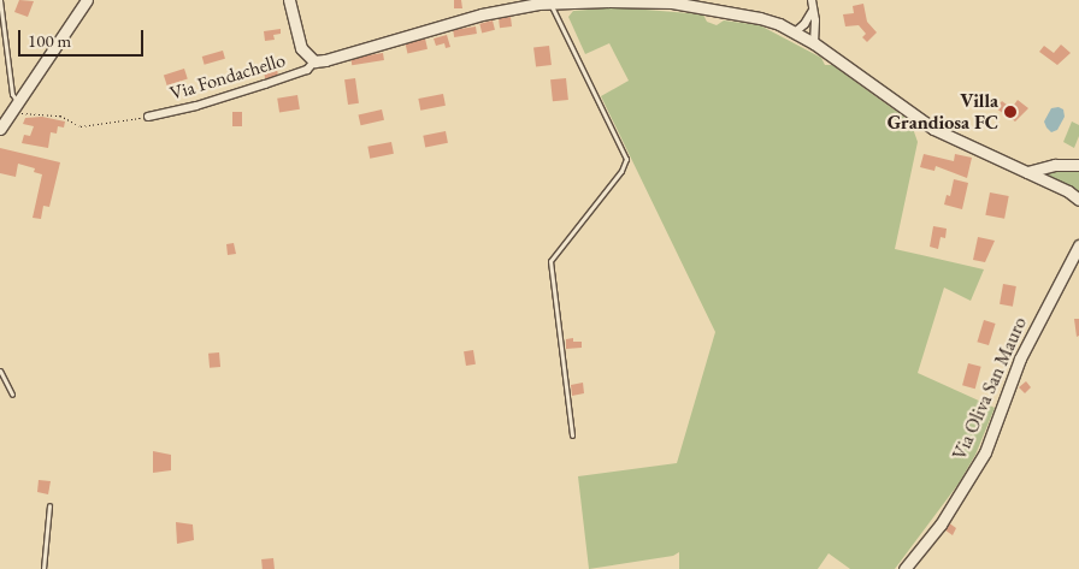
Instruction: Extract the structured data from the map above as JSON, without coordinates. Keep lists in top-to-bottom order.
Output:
{
  "streets": {
    "street": ["Via Fondachello", "Via Oliva San Mauro"]
  },
  "places": ["Villa Grandiosa FC"],
  "scale_bar": "100 m"
}
